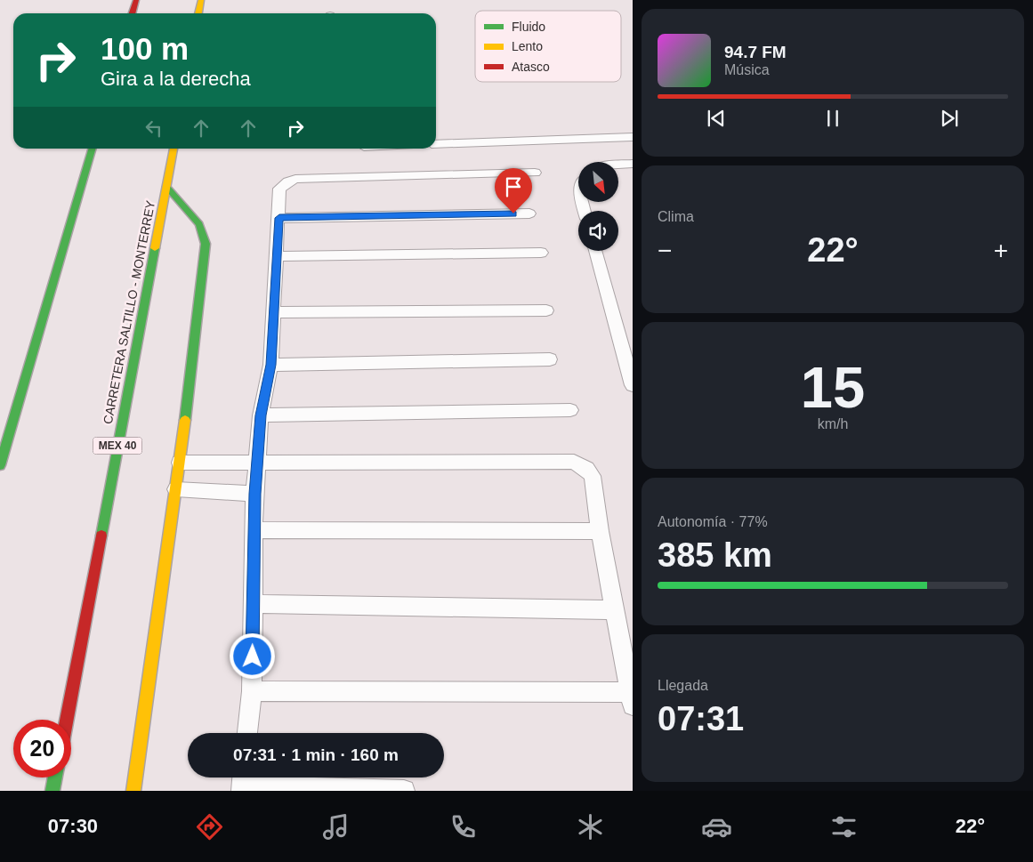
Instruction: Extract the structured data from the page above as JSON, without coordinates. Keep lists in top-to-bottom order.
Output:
{
  "streets": {
    "main road": ["CARRETERA SALTILLO - MONTERREY", "MEX 40"]
  },
  "legend": ["Fluido", "Lento", "Atasco"],
  "north": "bottom right",
  "page": {
    "turn": ["100 m", "Gira a la derecha"],
    "song": ["94.7 FM", "Música"],
    "tile": [
      "Clima",
      ["15", "km/h"],
      ["Autonomía · 77%", "385 km"],
      ["Llegada", "07:31"]
    ],
    "heat": ["−", "22°", "+"],
    "limit": "20",
    "trip": "07:31 · 1 min · 160 m",
    "tabs": ["07:30", "22°"]
  }
}
